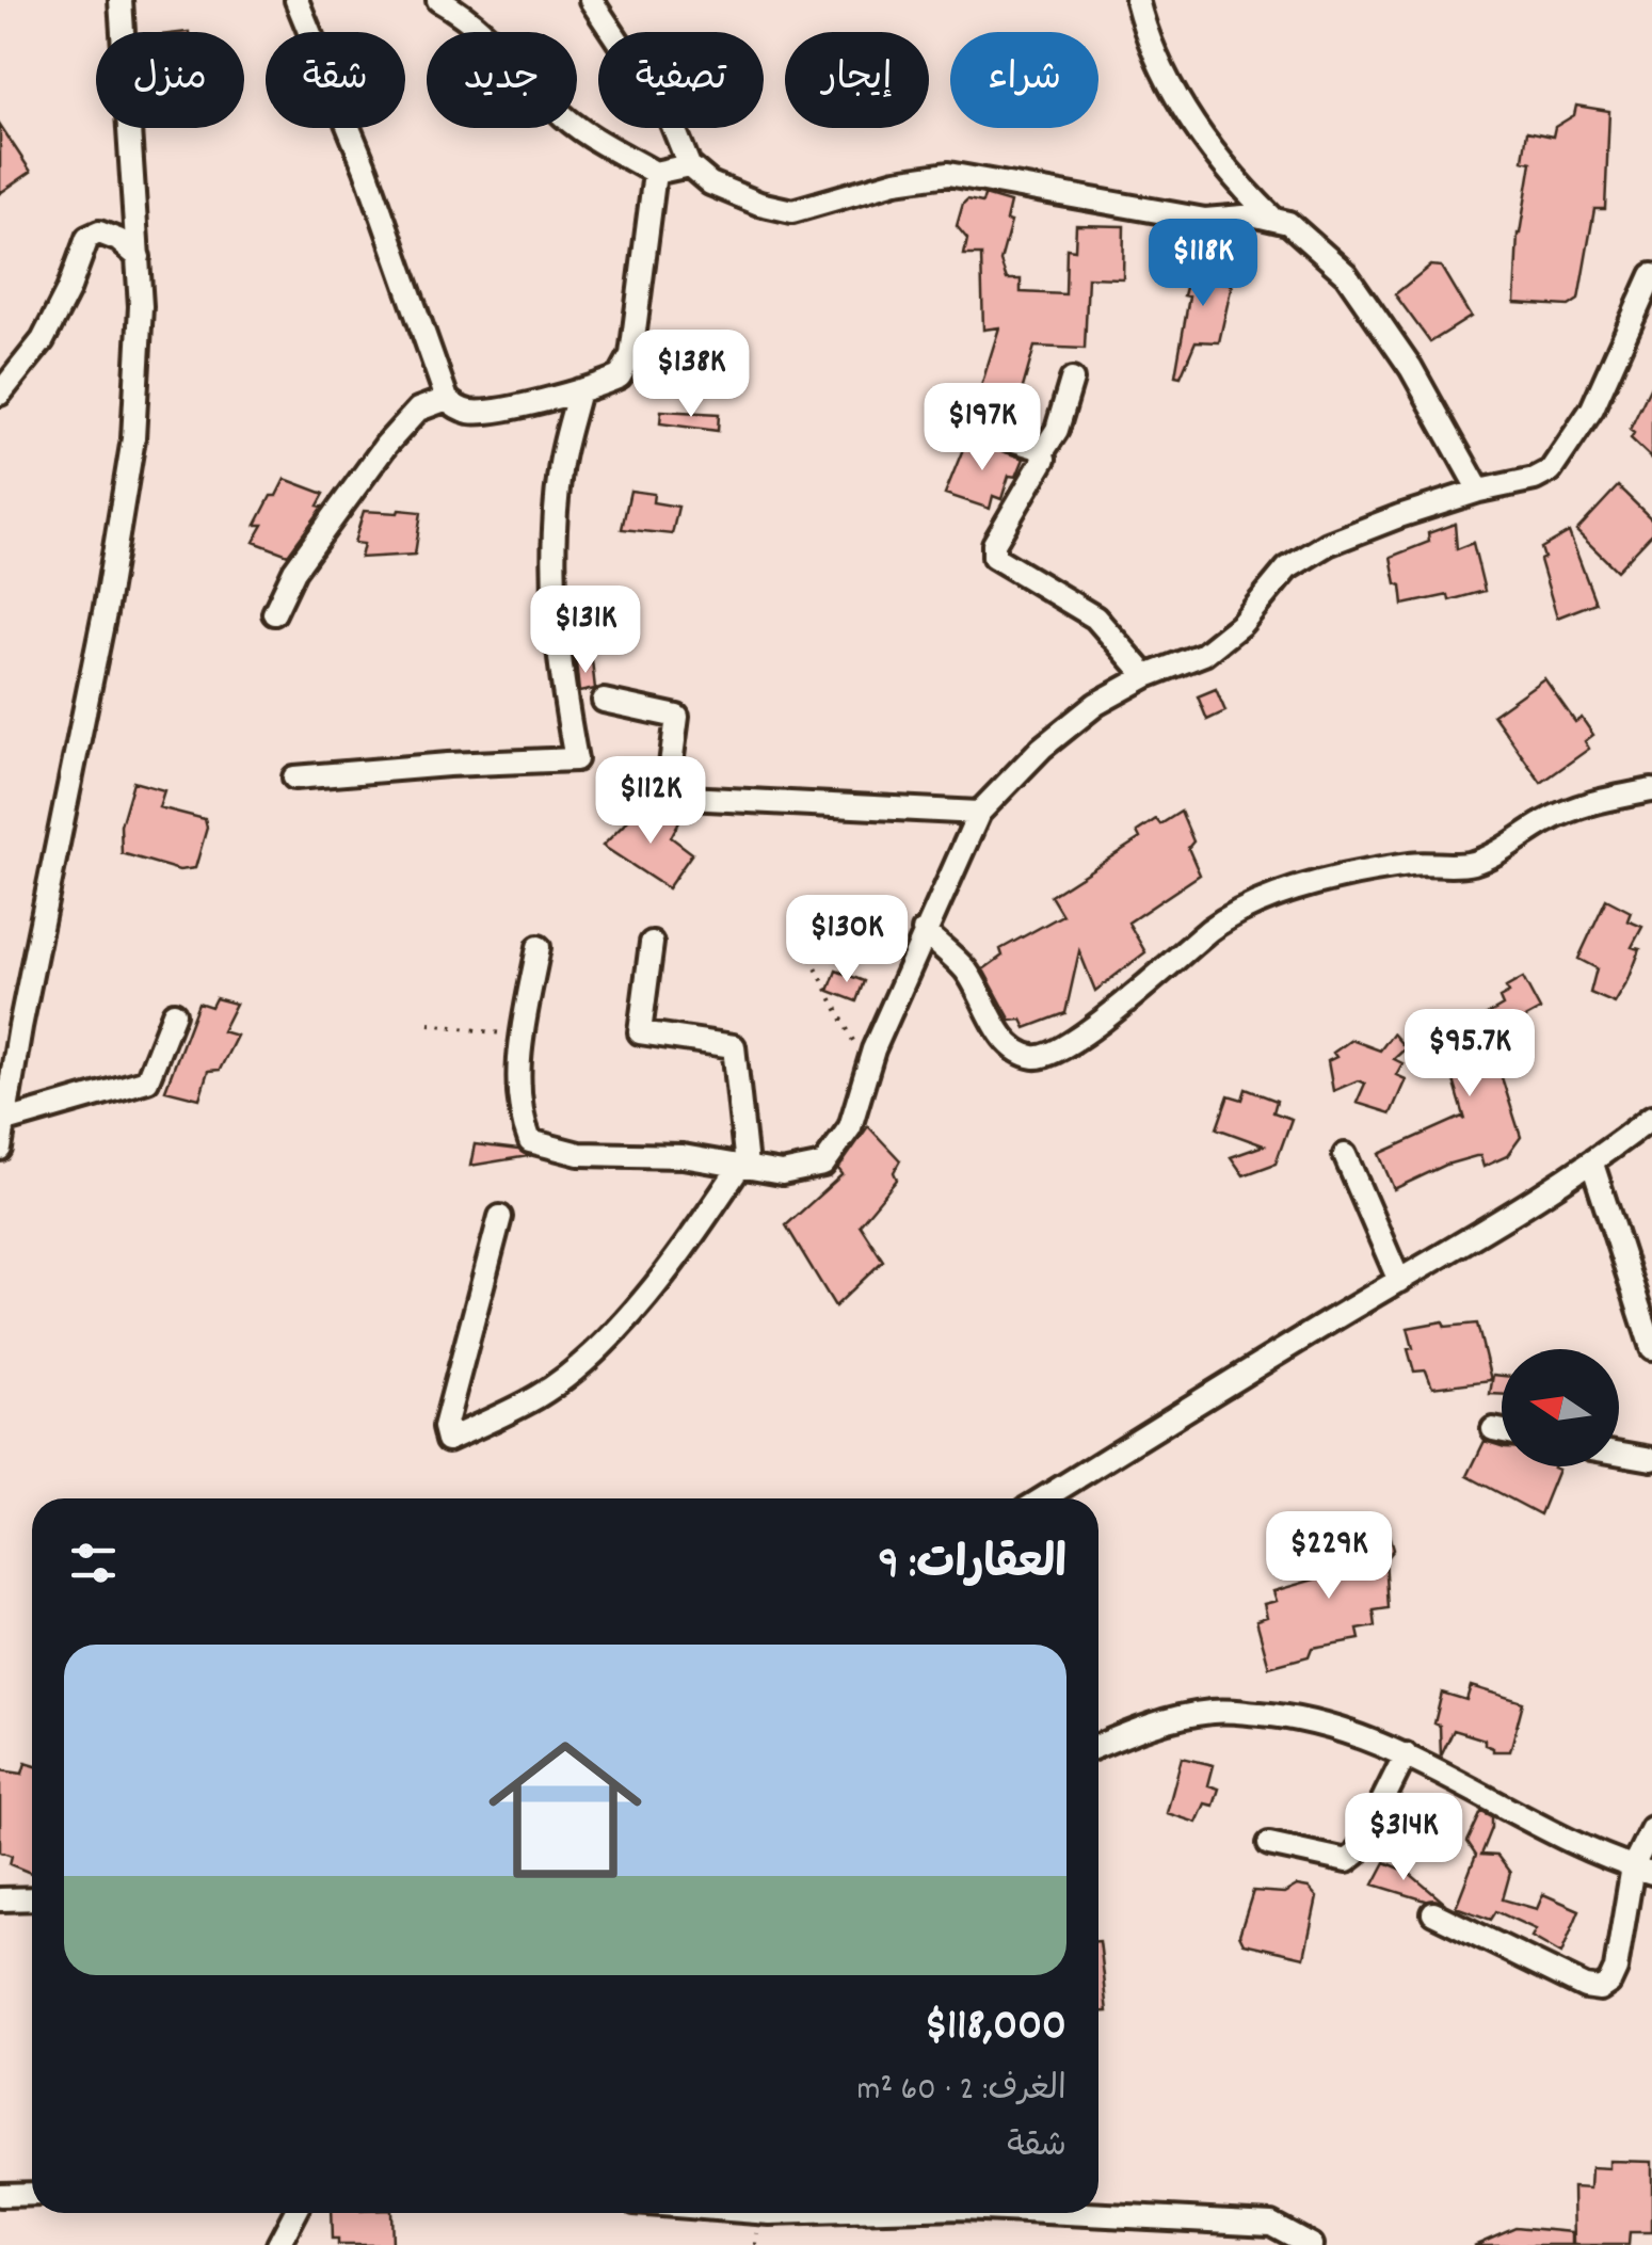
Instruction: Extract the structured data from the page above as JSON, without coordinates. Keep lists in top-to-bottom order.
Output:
{
  "north": "left",
  "page": {
    "chip": [
      "شراء",
      "إيجار",
      "تصفية",
      "جديد",
      "شقة",
      "منزل"
    ],
    "price": [
      "$118K",
      "$138K",
      "$197K",
      "$131K",
      "$112K",
      "$130K",
      "$95.7K",
      "$229K",
      "$314K"
    ],
    "heading": "العقارات: 9",
    "list": [
      {
        "name": "$118,000",
        "note": "الغرف: 2 · 60 m² · شقة"
      }
    ]
  }
}
